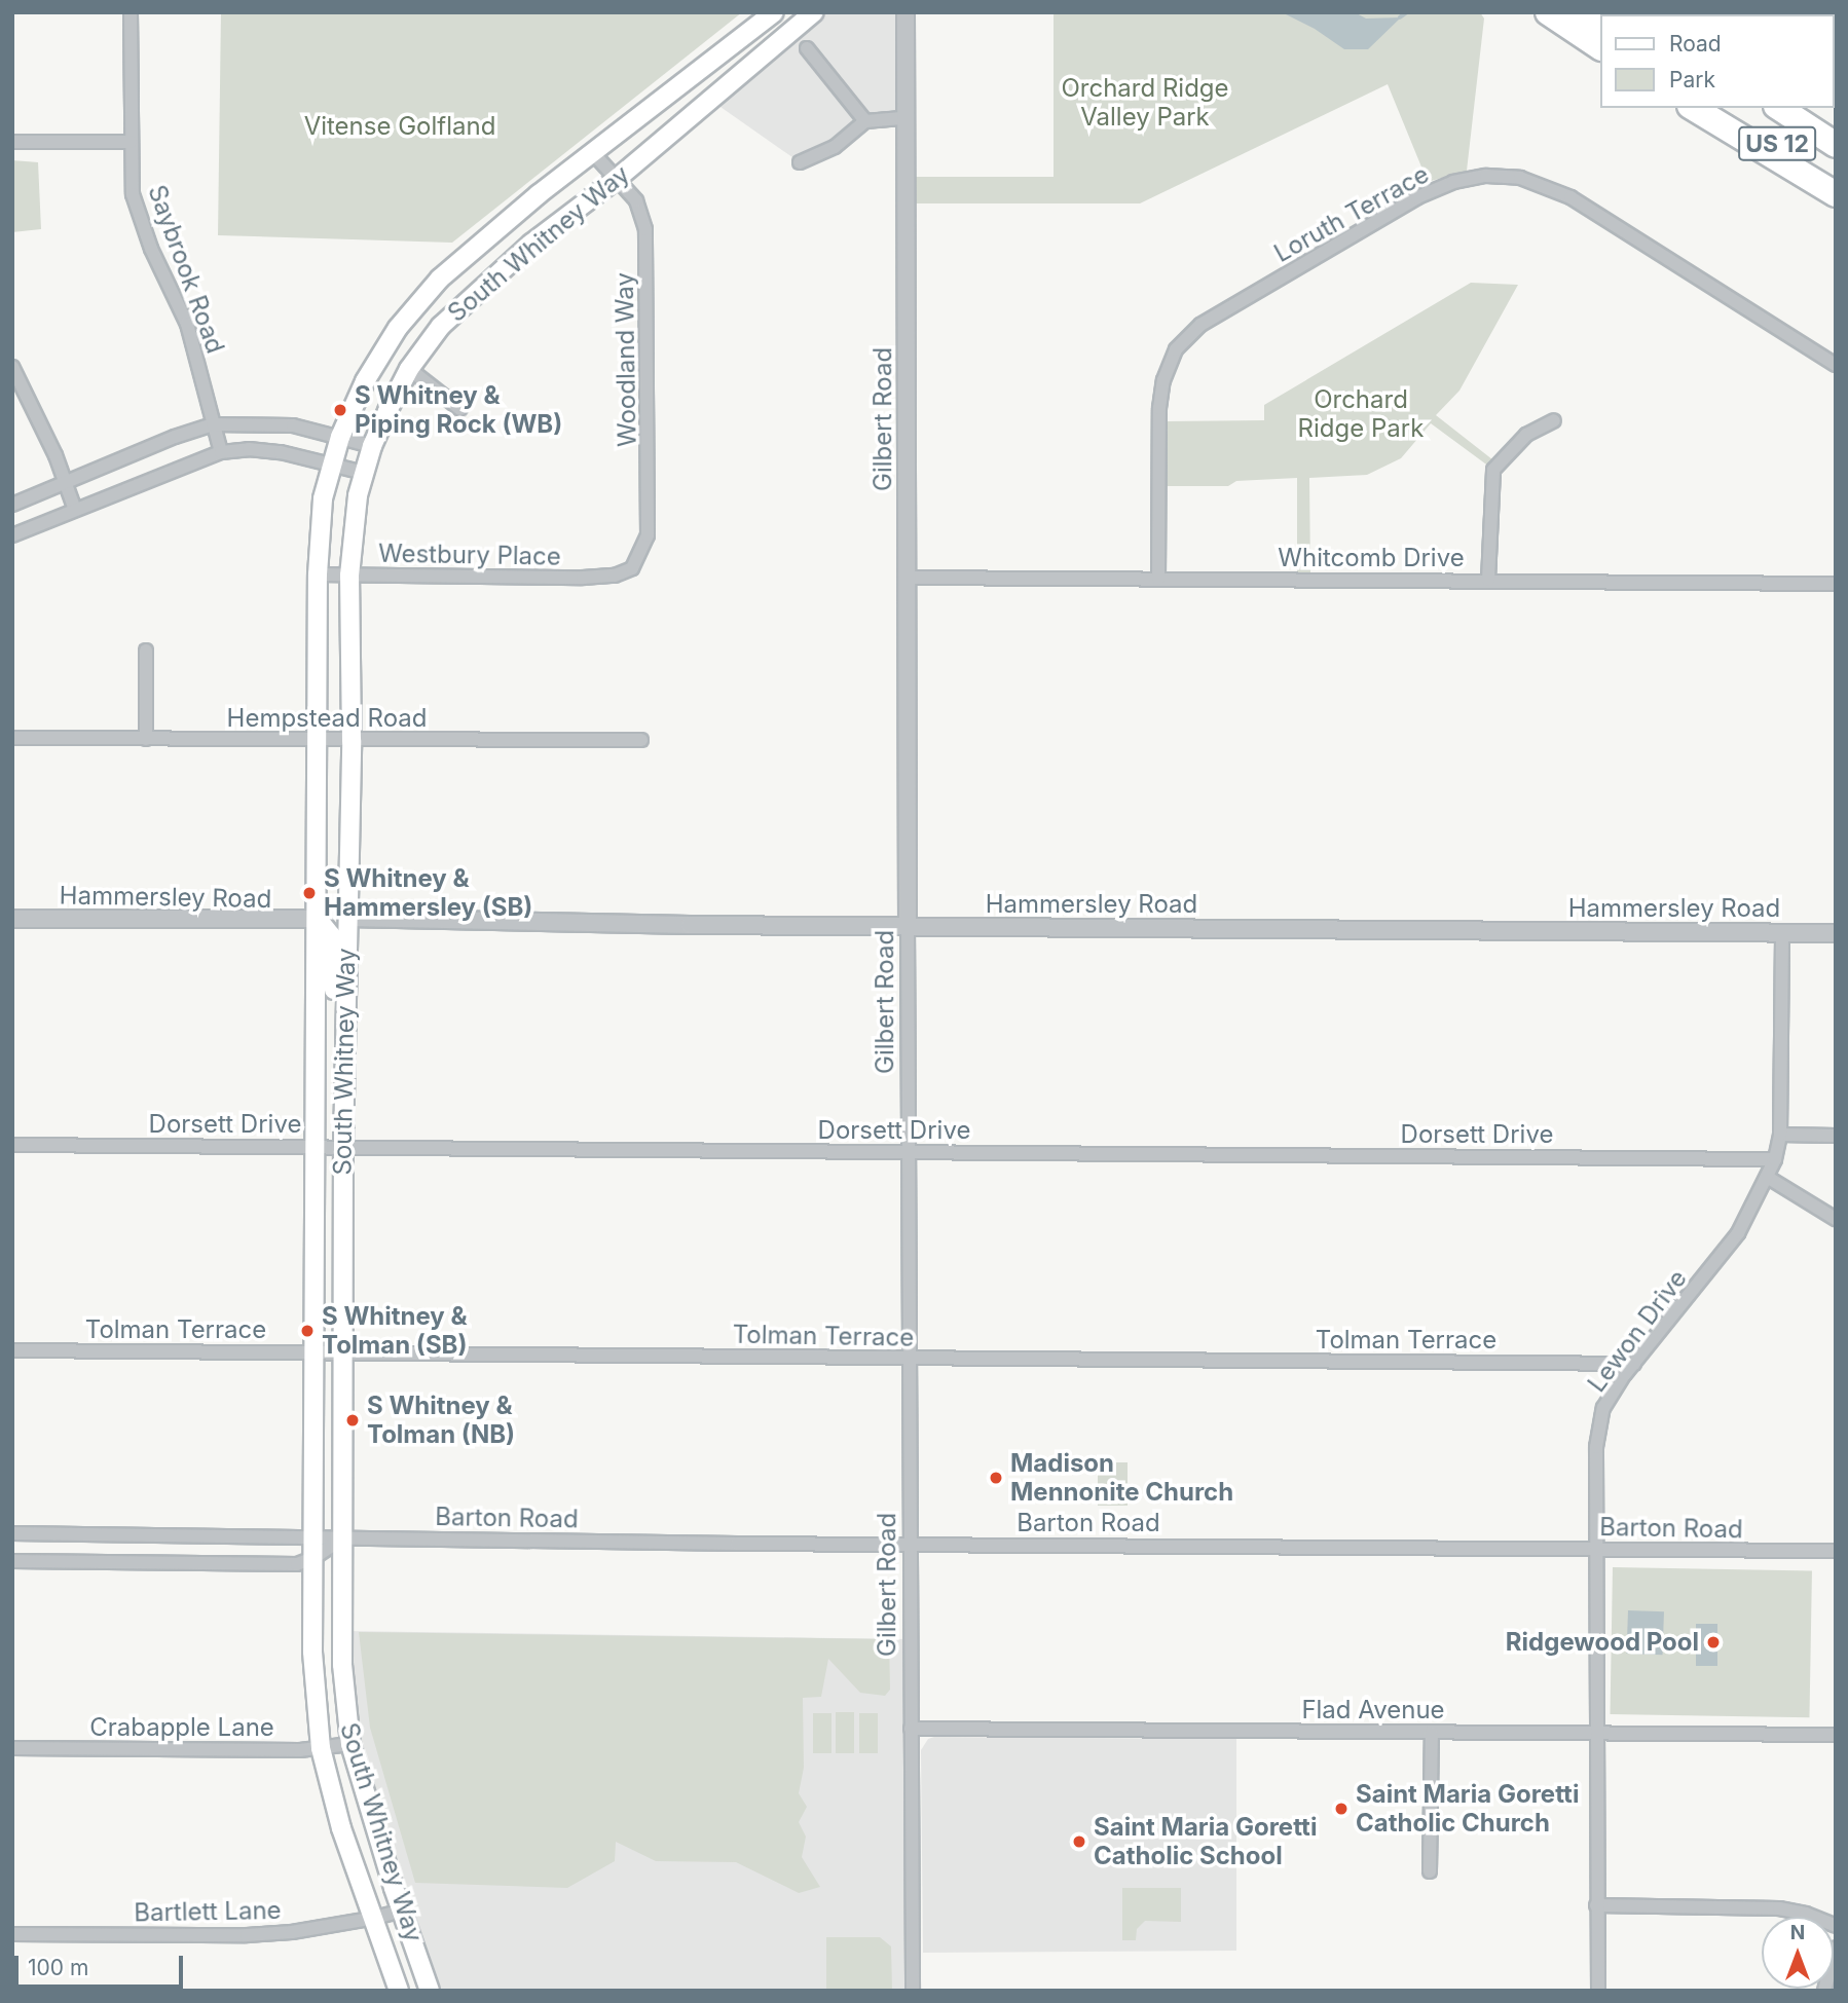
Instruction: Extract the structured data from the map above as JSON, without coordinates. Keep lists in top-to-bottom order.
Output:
{
  "streets": {
    "highway": ["US 12"],
    "main road": ["South Whitney Way"],
    "street": [
      "Loruth Terrace",
      "Saybrook Road",
      "Woodland Way",
      "Gilbert Road",
      "Westbury Place",
      "Whitcomb Drive",
      "Hempstead Road",
      "Hammersley Road",
      "Dorsett Drive",
      "Tolman Terrace",
      "Lewon Drive",
      "Barton Road",
      "Flad Avenue",
      "Crabapple Lane",
      "Bartlett Lane"
    ]
  },
  "crossings": [
    ["Loruth Terrace", "Whitcomb Drive"],
    ["South Whitney Way", "Woodland Way"],
    ["South Whitney Way", "Westbury Place"],
    ["South Whitney Way", "Hempstead Road"],
    ["South Whitney Way", "Hammersley Road"],
    ["South Whitney Way", "Dorsett Drive"],
    ["South Whitney Way", "Tolman Terrace"],
    ["South Whitney Way", "Barton Road"],
    ["South Whitney Way", "Crabapple Lane"],
    ["South Whitney Way", "Bartlett Lane"],
    ["Woodland Way", "Westbury Place"],
    ["Gilbert Road", "Whitcomb Drive"],
    ["Gilbert Road", "Hammersley Road"],
    ["Gilbert Road", "Dorsett Drive"],
    ["Gilbert Road", "Tolman Terrace"],
    ["Gilbert Road", "Barton Road"],
    ["Gilbert Road", "Flad Avenue"],
    ["Hammersley Road", "Lewon Drive"],
    ["Dorsett Drive", "Lewon Drive"],
    ["Tolman Terrace", "Lewon Drive"],
    ["Lewon Drive", "Barton Road"],
    ["Lewon Drive", "Flad Avenue"]
  ],
  "parks": ["Orchard Ridge Valley Park", "Vitense Golfland", "Orchard Ridge Park"],
  "places": [
    "S Whitney & Piping Rock (WB)",
    "S Whitney & Hammersley (SB)",
    "S Whitney & Tolman (SB)",
    "S Whitney & Tolman (NB)",
    "Madison Mennonite Church",
    "Ridgewood Pool",
    "Saint Maria Goretti Catholic Church",
    "Saint Maria Goretti Catholic School"
  ],
  "legend": ["Road", "Park"],
  "scale_bar": "100 m",
  "north": "top"
}
